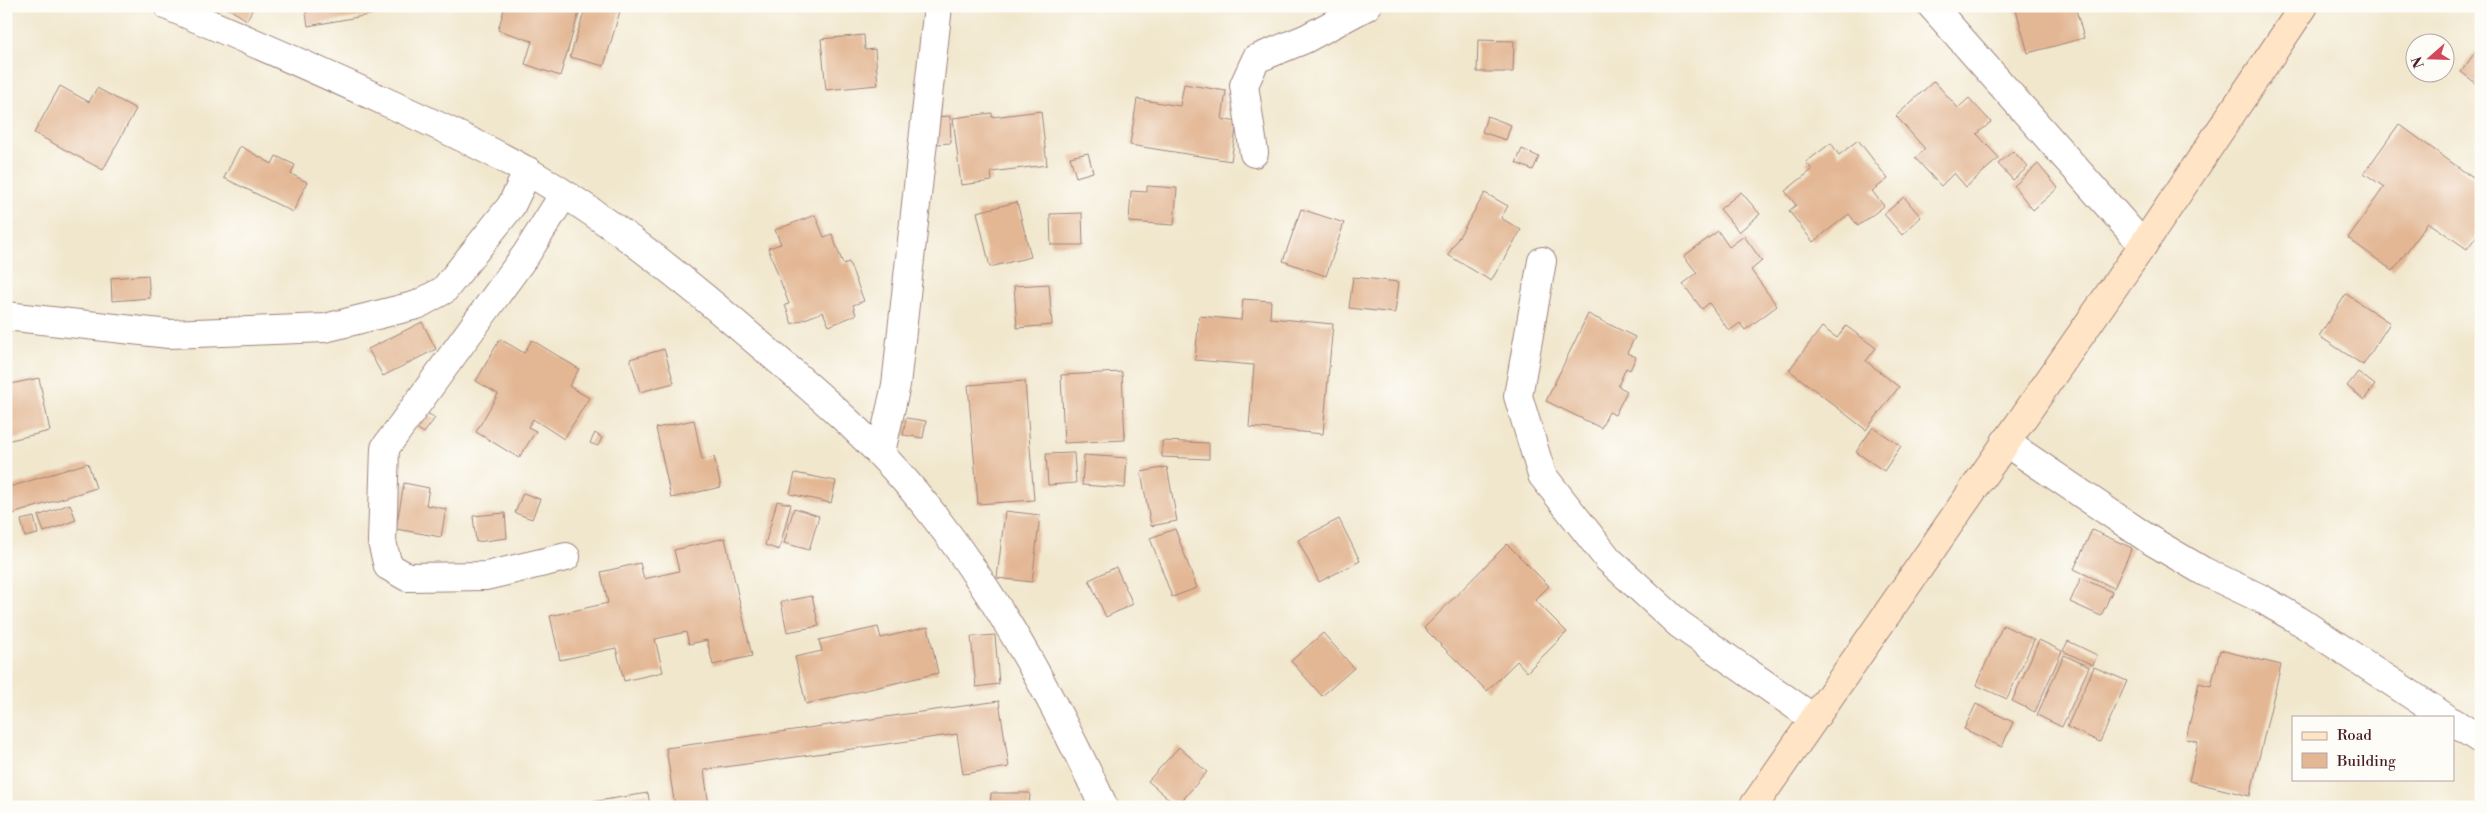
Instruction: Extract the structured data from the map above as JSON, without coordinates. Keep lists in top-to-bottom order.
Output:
{
  "legend": ["Road", "Building"],
  "north": "left"
}
